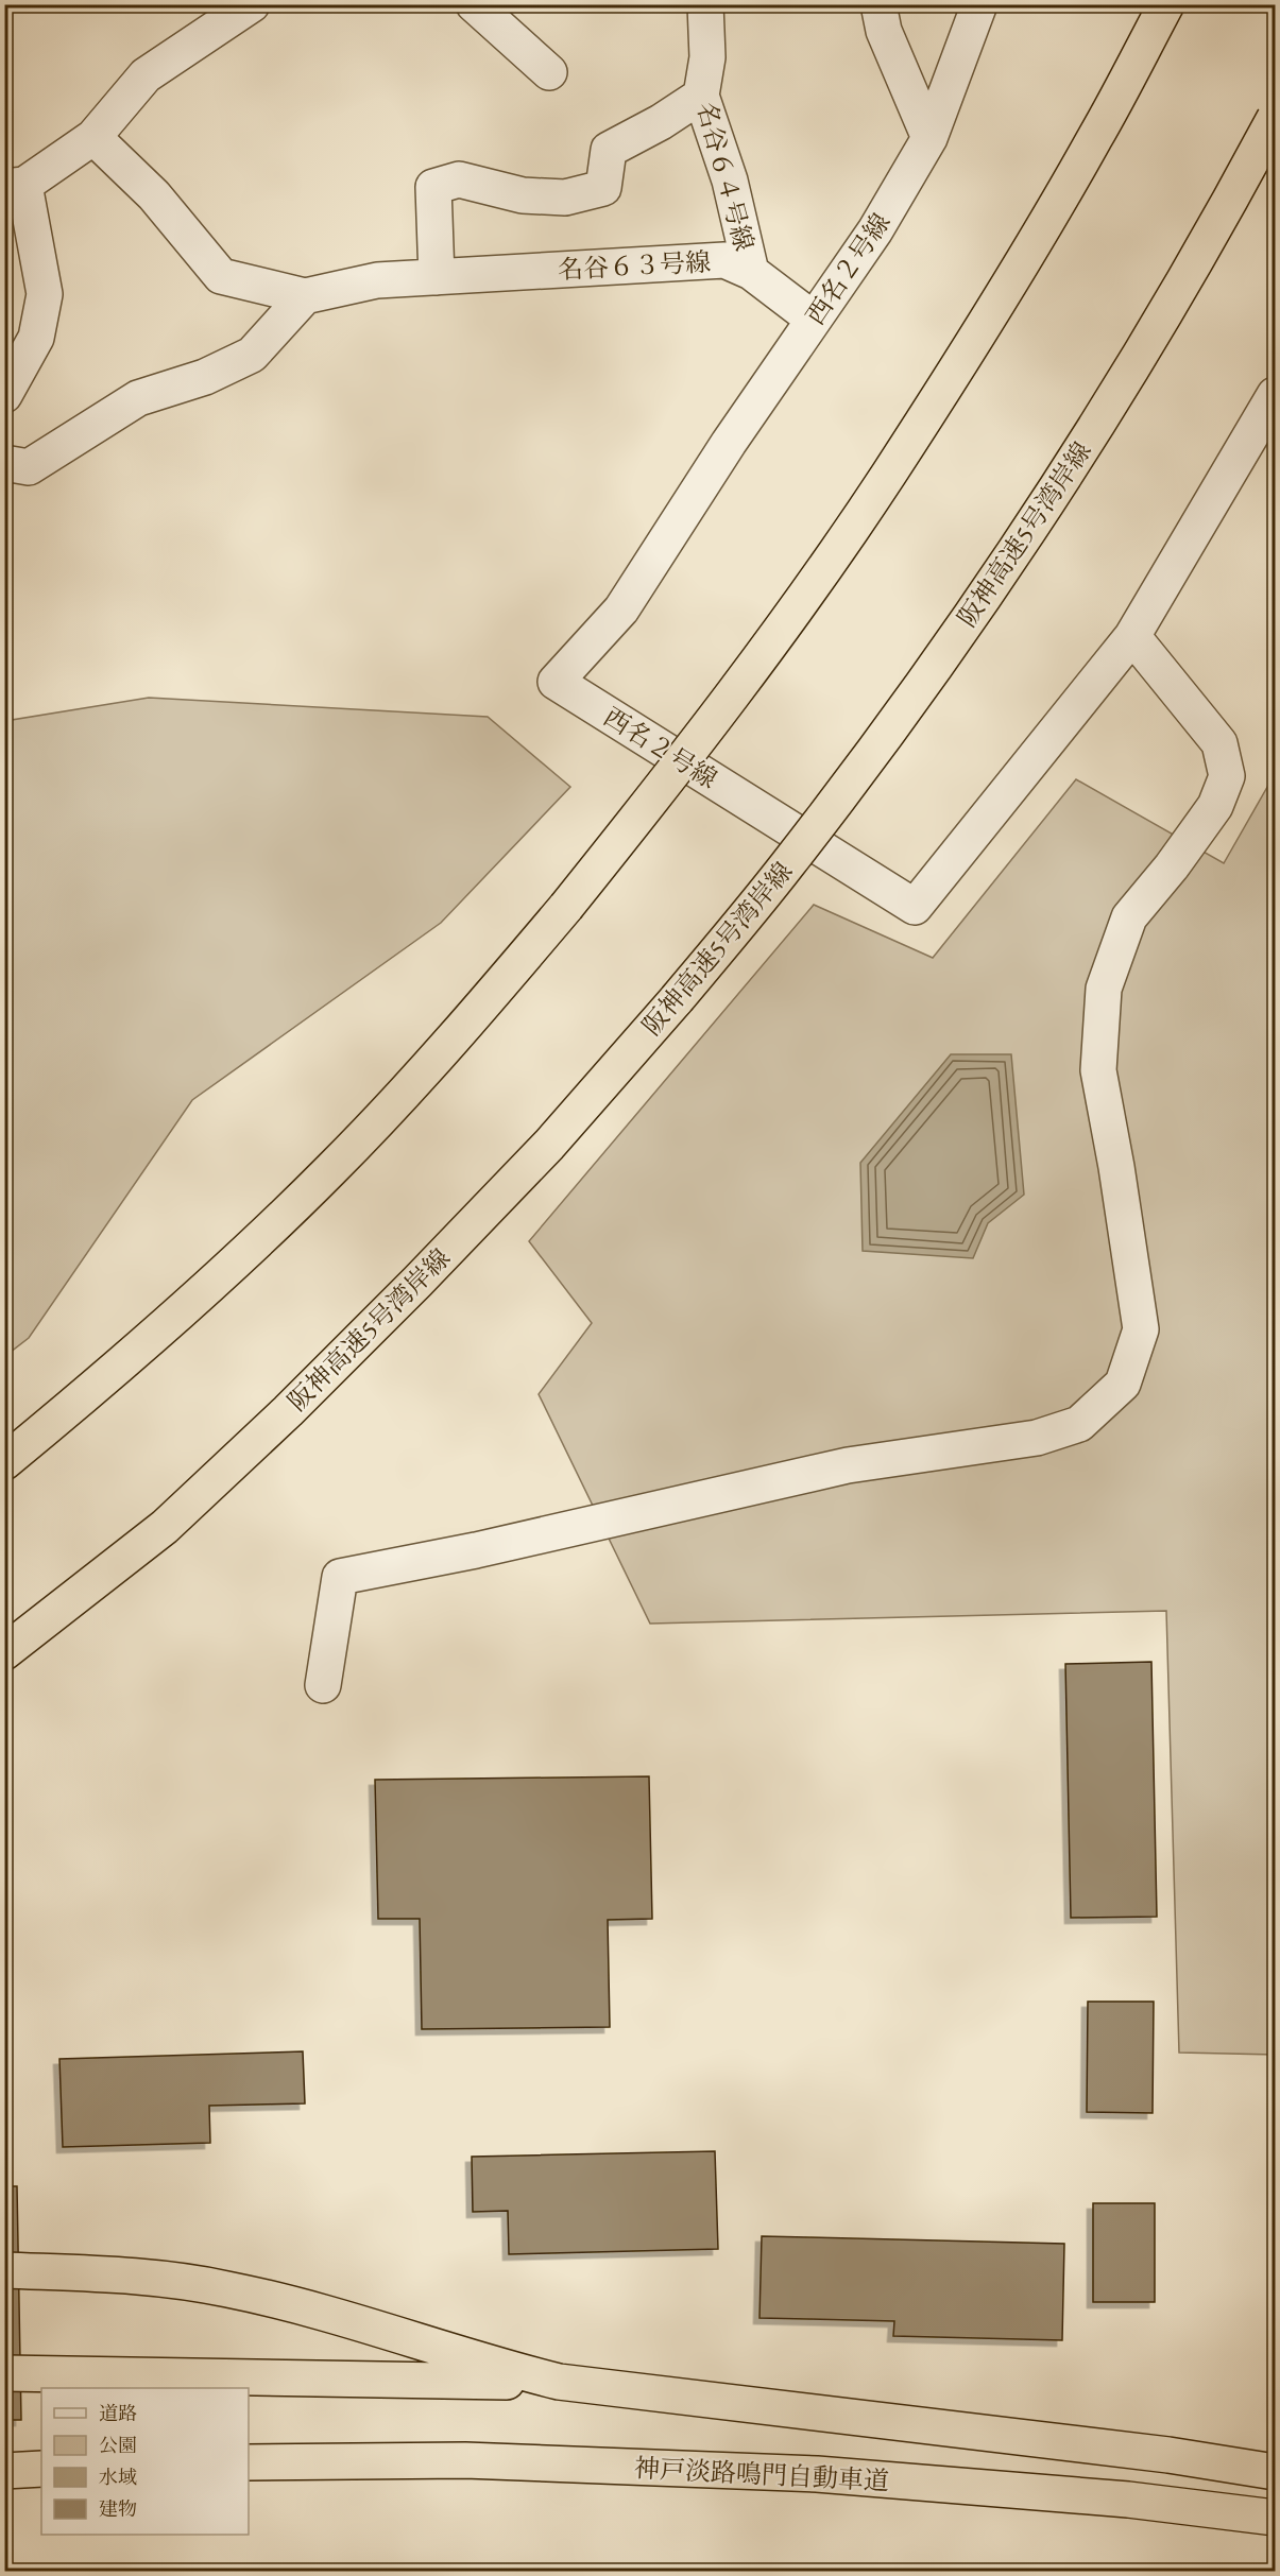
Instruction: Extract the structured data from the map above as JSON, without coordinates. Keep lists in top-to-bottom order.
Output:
{
  "streets": {
    "highway": ["阪神高速5号湾岸線", "神戸淡路鳴門自動車道"],
    "street": ["名谷６４号線", "名谷６３号線", "西名２号線"]
  },
  "crossings": [
    ["名谷６４号線", "名谷６３号線"],
    ["名谷６３号線", "西名２号線"]
  ],
  "legend": [
    "道路",
    "公園",
    "水域",
    "建物"
  ]
}
